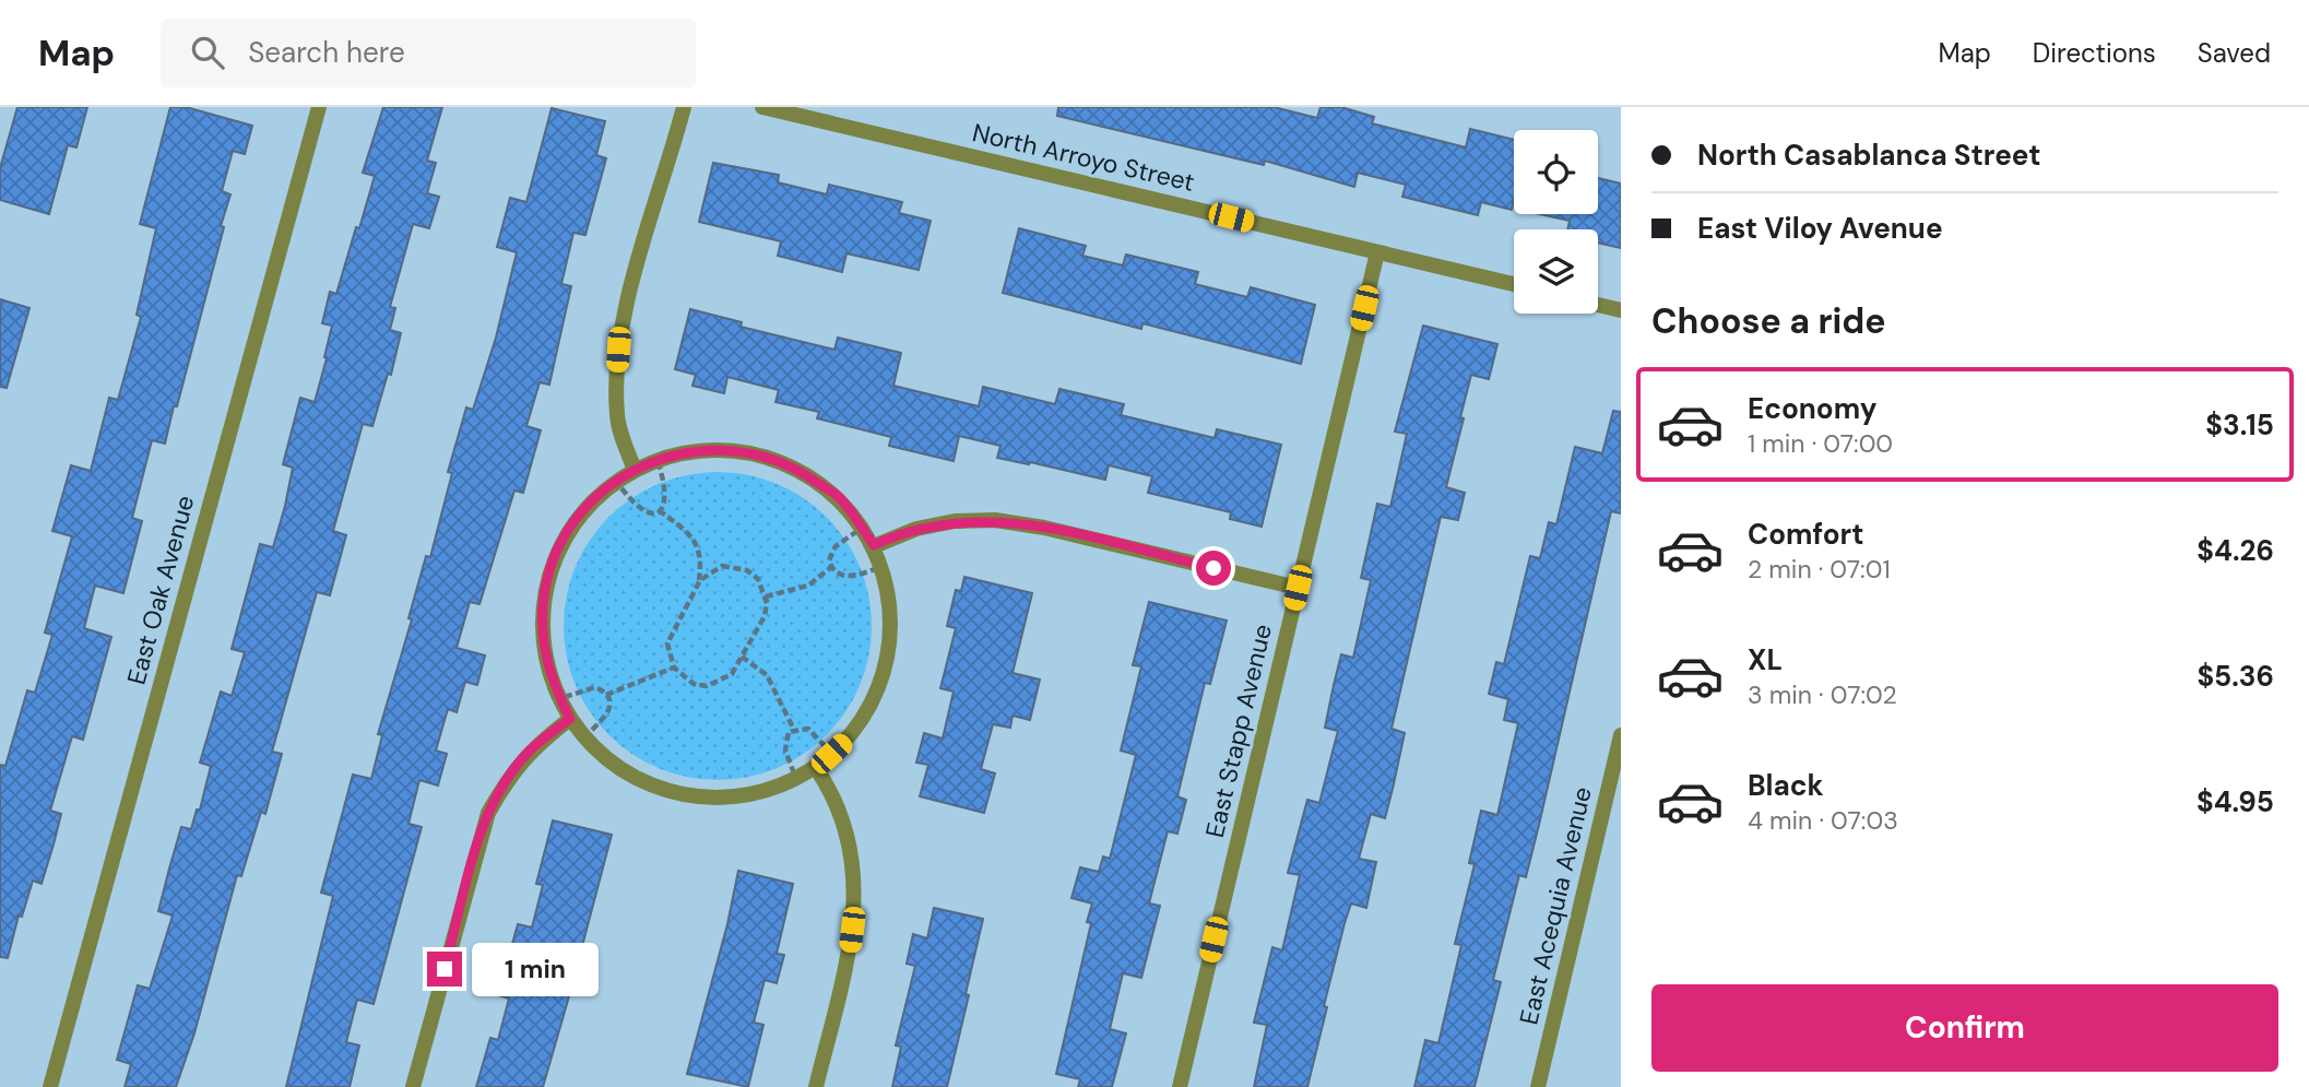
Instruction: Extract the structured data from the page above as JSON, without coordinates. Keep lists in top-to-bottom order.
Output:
{
  "streets": {
    "street": [
      "North Arroyo Street",
      "East Oak Avenue",
      "East Stapp Avenue",
      "East Acequia Avenue"
    ]
  },
  "crossings": [
    ["North Arroyo Street", "East Stapp Avenue"]
  ],
  "page": {
    "header": "Map",
    "search": "Search here",
    "nav": ["Map", "Directions", "Saved"],
    "banner": ["North Casablanca Street", "East Viloy Avenue"],
    "heading": "Choose a ride",
    "list": [
      {
        "name": "Economy",
        "note": "1 min · 07:00",
        "value": "$3.15"
      },
      {
        "name": "Comfort",
        "note": "2 min · 07:01",
        "value": "$4.26"
      },
      {
        "name": "XL",
        "note": "3 min · 07:02",
        "value": "$5.36"
      },
      {
        "name": "Black",
        "note": "4 min · 07:03",
        "value": "$4.95"
      }
    ],
    "bubble": "1 min",
    "buttons": "Confirm"
  }
}
